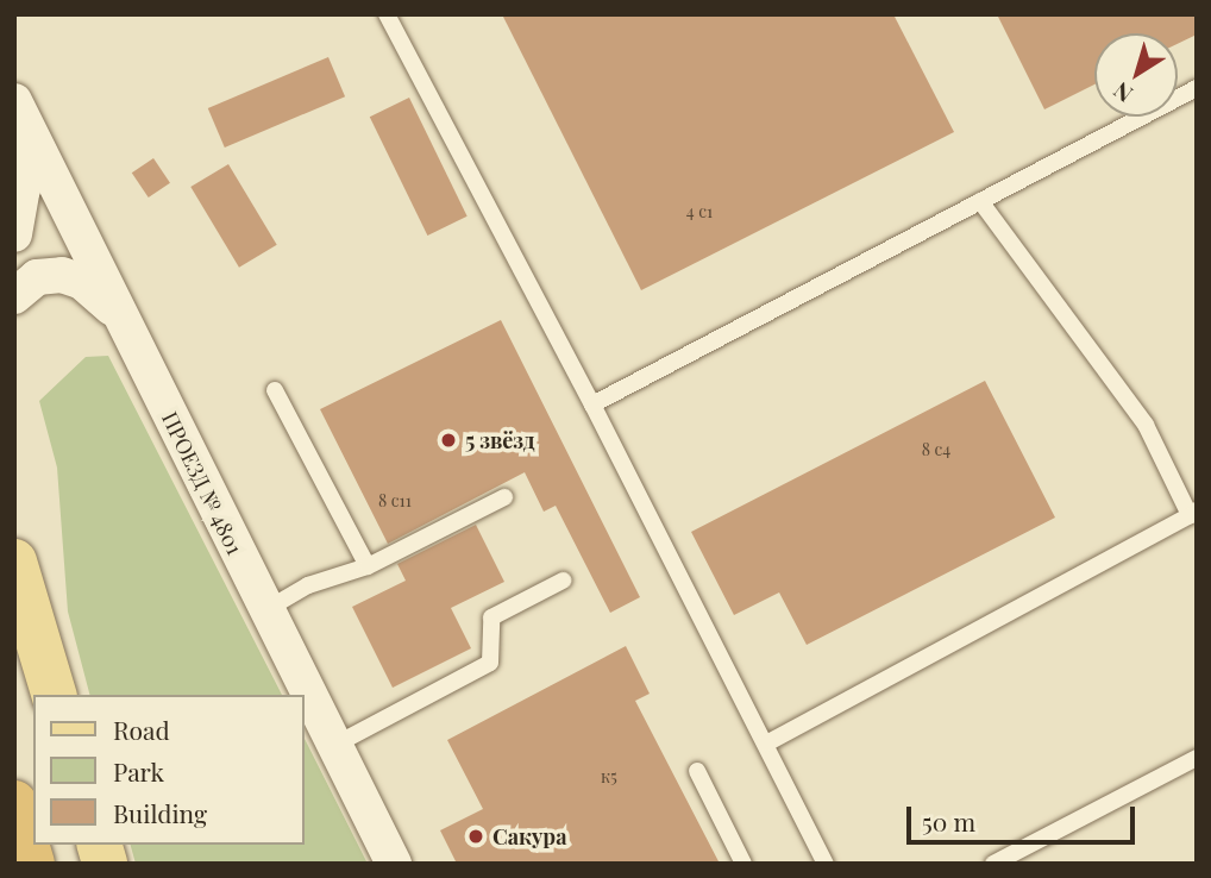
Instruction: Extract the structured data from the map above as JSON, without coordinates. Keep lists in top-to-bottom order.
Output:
{
  "streets": {
    "street": ["ПРОЕЗД № 4801"]
  },
  "places": ["5 звёзд", "Сакура"],
  "house_numbers": [
    "4 с1",
    "8 с4",
    "8 с11",
    "к5"
  ],
  "legend": ["Road", "Park", "Building"],
  "scale_bar": "50 m",
  "north": "bottom left"
}
